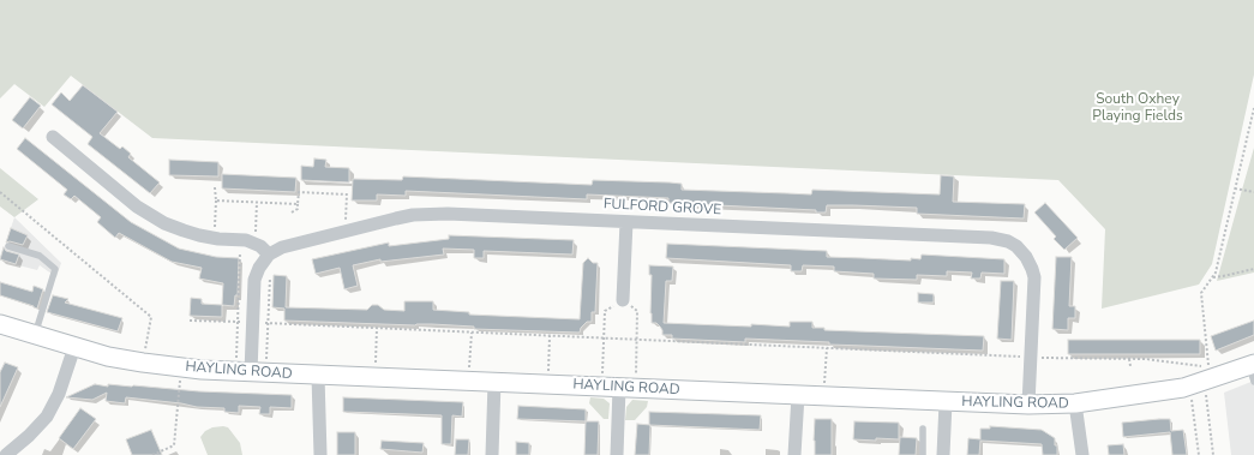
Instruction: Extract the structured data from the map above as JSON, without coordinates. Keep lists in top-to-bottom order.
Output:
{
  "streets": {
    "street": ["FULFORD GROVE", "HAYLING ROAD"]
  },
  "crossings": [
    ["FULFORD GROVE", "HAYLING ROAD"]
  ],
  "parks": ["South Oxhey Playing Fields"]
}
